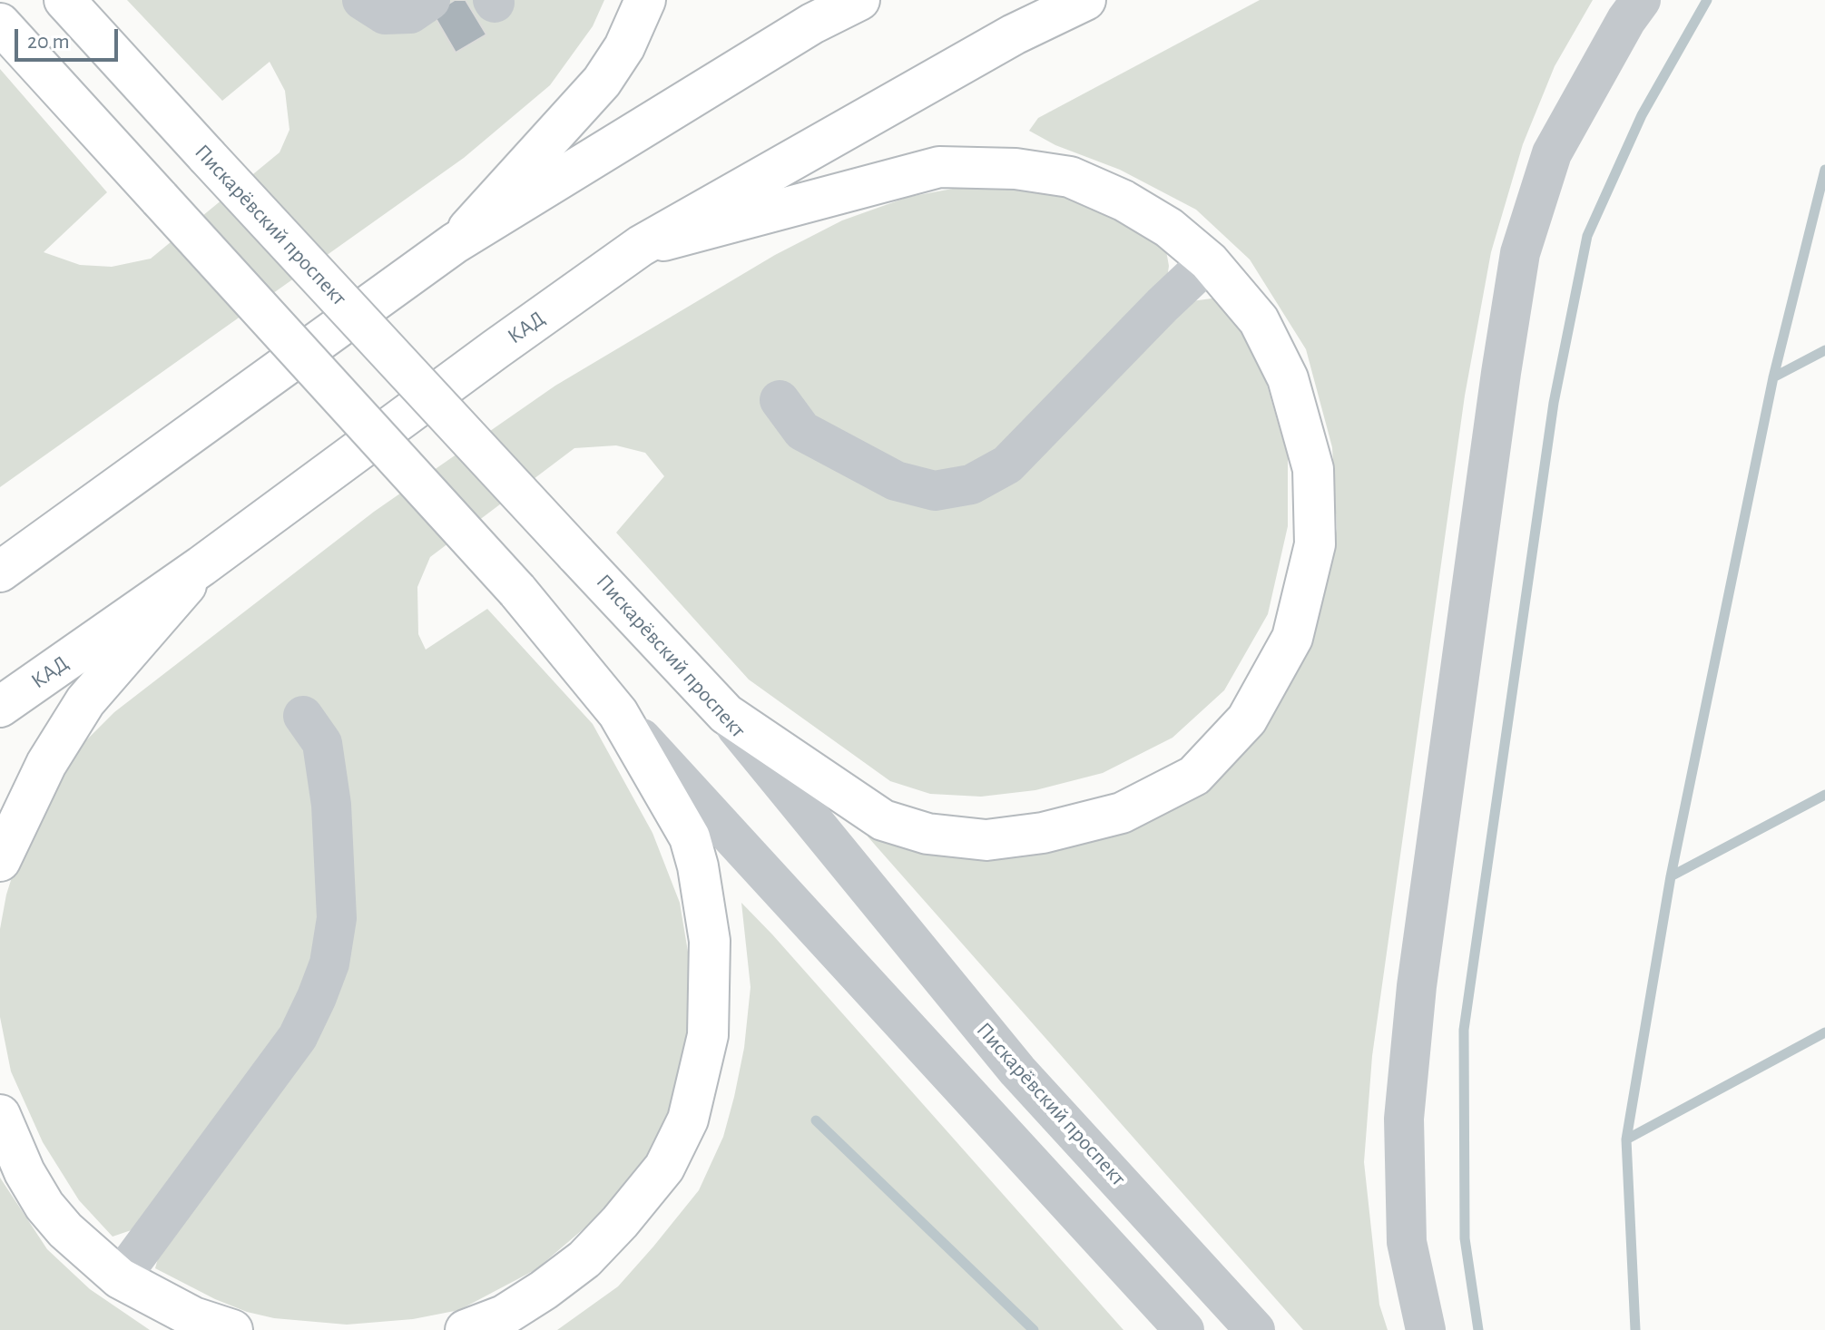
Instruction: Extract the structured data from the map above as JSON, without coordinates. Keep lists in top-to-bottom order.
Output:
{
  "streets": {
    "main road": ["Пискарёвский проспект", "КАД"]
  },
  "scale_bar": "20 m"
}
